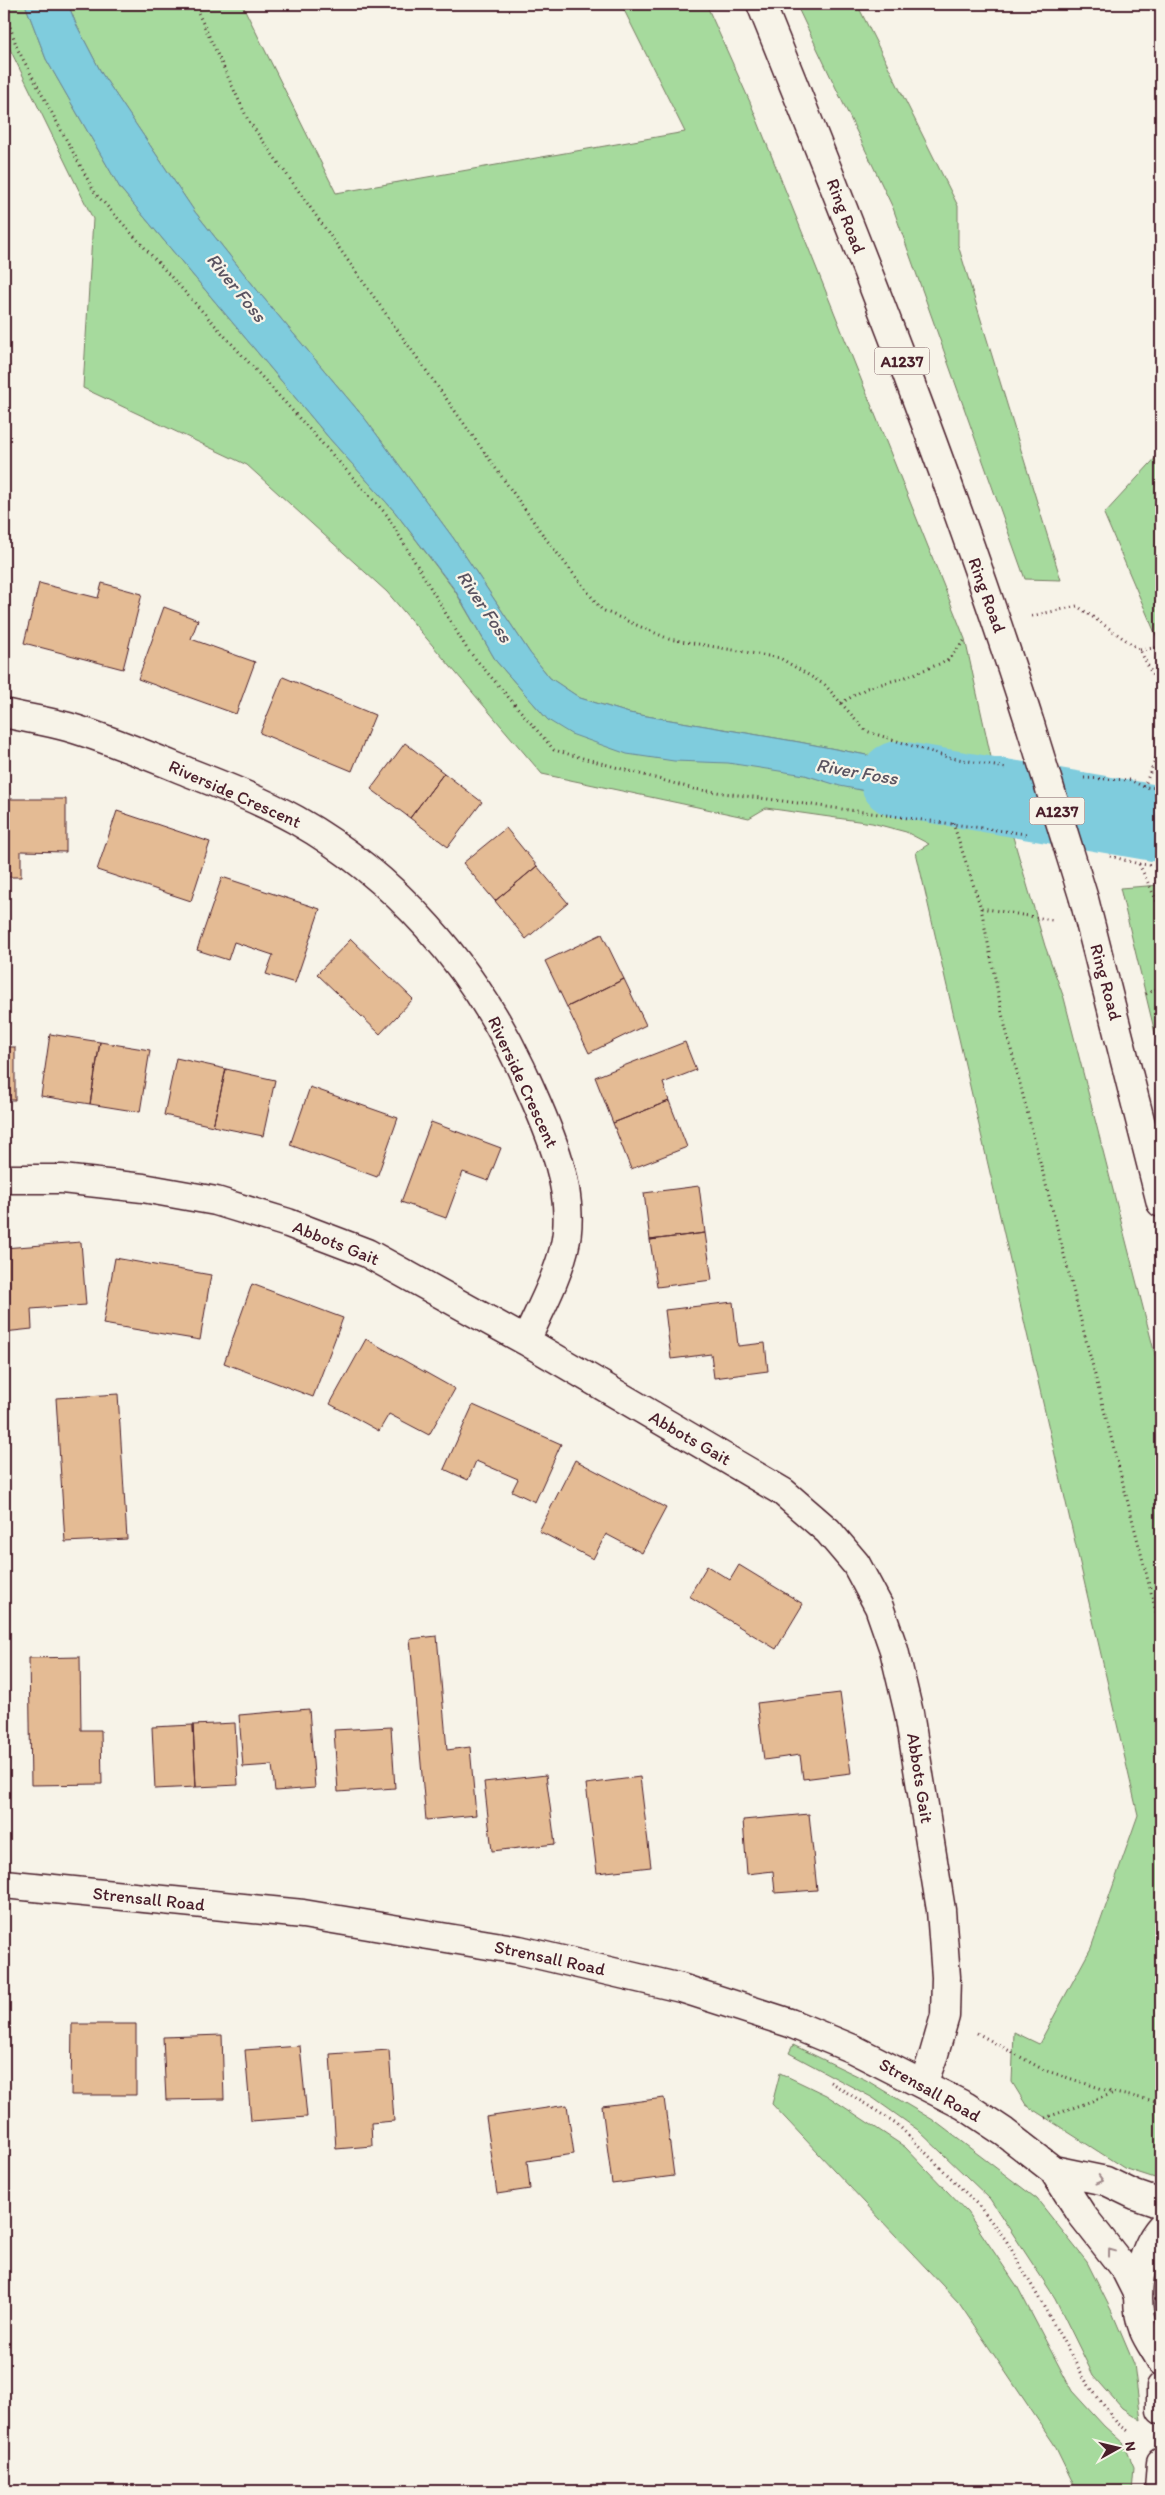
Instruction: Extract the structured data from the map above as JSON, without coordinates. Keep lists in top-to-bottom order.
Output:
{
  "streets": {
    "main road": [
      "Ring Road",
      "A1237",
      "Riverside Crescent",
      "Abbots Gait",
      "Strensall Road"
    ]
  },
  "crossings": [
    ["Riverside Crescent", "Abbots Gait"],
    ["Abbots Gait", "Strensall Road"]
  ],
  "water": ["River Foss"],
  "north": "right"
}
